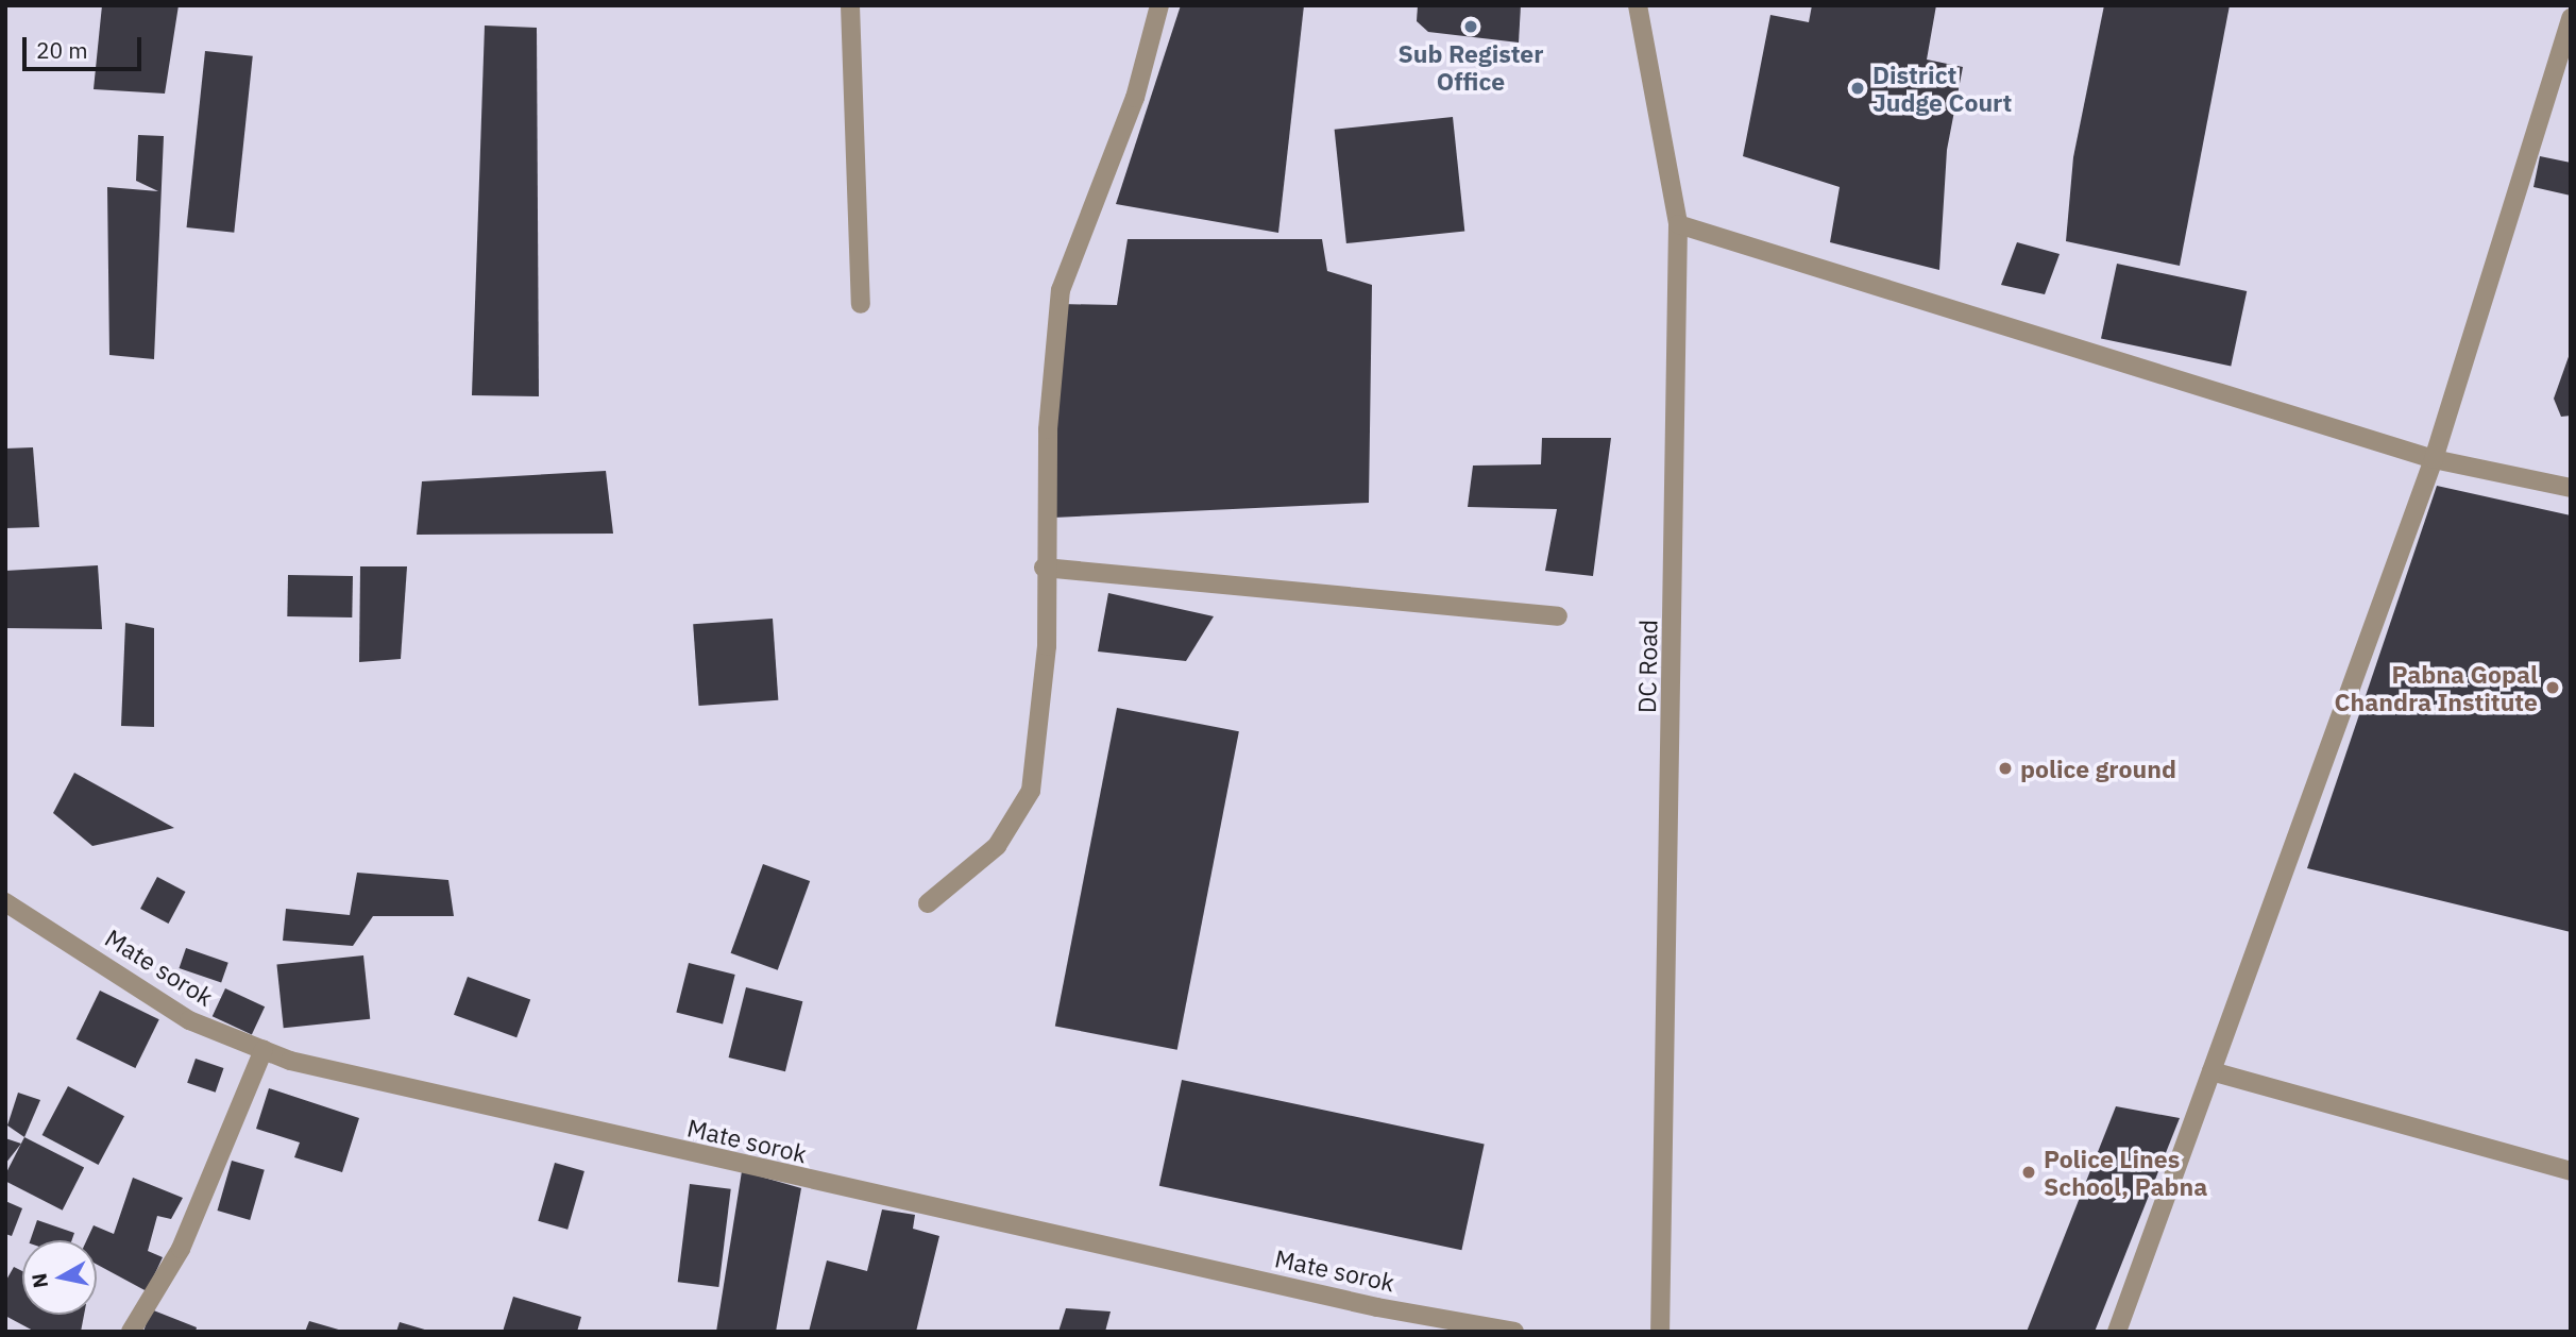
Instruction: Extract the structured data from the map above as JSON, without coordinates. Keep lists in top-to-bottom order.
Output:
{
  "streets": {
    "street": ["DC Road", "Mate sorok"]
  },
  "places": [
    "Sub Register Office",
    "District Judge Court",
    "Pabna Gopal Chandra Institute",
    "police ground",
    "Police Lines School, Pabna"
  ],
  "scale_bar": "20 m",
  "north": "left"
}
